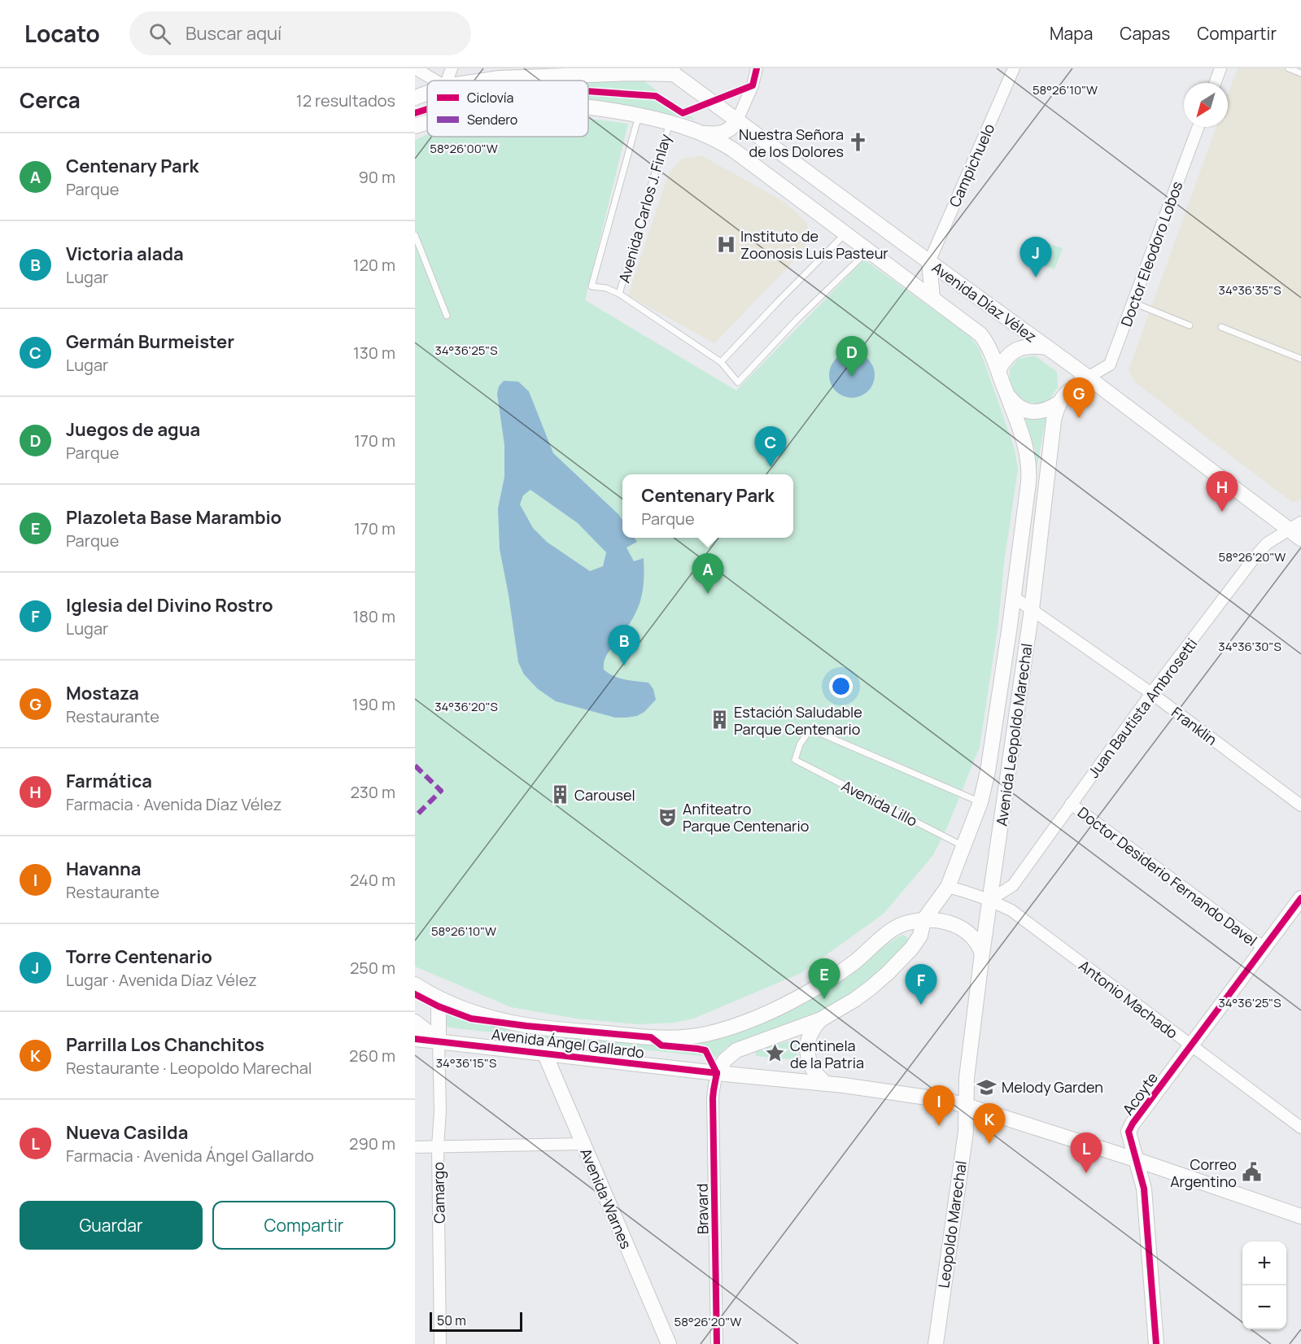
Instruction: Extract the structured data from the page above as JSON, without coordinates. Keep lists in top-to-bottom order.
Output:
{
  "streets": {
    "main road": [
      "Avenida Díaz Vélez",
      "Avenida Leopoldo Marechal",
      "Avenida Ángel Gallardo",
      "Acoyte",
      "Avenida Warnes",
      "Leopoldo Marechal"
    ],
    "street": [
      "Campichuelo",
      "Doctor Eleodoro Lobos",
      "Juan Bautista Ambrosetti",
      "Franklin",
      "Doctor Desiderio Fernando Davel",
      "Antonio Machado",
      "Camargo",
      "Bravard"
    ],
    "lane": ["Avenida Carlos J. Finlay", "Avenida Lillo"]
  },
  "crossings": [
    ["Campichuelo", "Avenida Díaz Vélez"],
    ["Doctor Eleodoro Lobos", "Avenida Díaz Vélez"],
    ["Doctor Eleodoro Lobos", "Avenida Leopoldo Marechal"],
    ["Avenida Díaz Vélez", "Juan Bautista Ambrosetti"],
    ["Avenida Díaz Vélez", "Avenida Leopoldo Marechal"],
    ["Juan Bautista Ambrosetti", "Franklin"],
    ["Juan Bautista Ambrosetti", "Avenida Leopoldo Marechal"],
    ["Juan Bautista Ambrosetti", "Doctor Desiderio Fernando Davel"],
    ["Juan Bautista Ambrosetti", "Antonio Machado"],
    ["Franklin", "Avenida Leopoldo Marechal"],
    ["Avenida Leopoldo Marechal", "Avenida Lillo"],
    ["Avenida Leopoldo Marechal", "Antonio Machado"],
    ["Avenida Leopoldo Marechal", "Avenida Ángel Gallardo"],
    ["Avenida Leopoldo Marechal", "Bravard"],
    ["Avenida Leopoldo Marechal", "Leopoldo Marechal"],
    ["Doctor Desiderio Fernando Davel", "Acoyte"],
    ["Antonio Machado", "Acoyte"],
    ["Avenida Ángel Gallardo", "Acoyte"],
    ["Avenida Ángel Gallardo", "Camargo"],
    ["Avenida Ángel Gallardo", "Avenida Warnes"],
    ["Avenida Ángel Gallardo", "Bravard"],
    ["Avenida Ángel Gallardo", "Leopoldo Marechal"]
  ],
  "places": {
    "church": ["Nuestra Señora de los Dolores"],
    "hospital": ["Instituto de Zoonosis Luis Pasteur"],
    "building": ["Estación Saludable Parque Centenario", "Carousel"],
    "theatre": ["Anfiteatro Parque Centenario"],
    "place": ["Centinela de la Patria"],
    "school or university": ["Melody Garden"],
    "public building": ["Correo Argentino"]
  },
  "legend": ["Ciclovía", "Sendero"],
  "scale_bar": "50 m",
  "north": "bottom left",
  "page": {
    "header": "Locato",
    "search": "Buscar aquí",
    "nav": ["Mapa", "Capas", "Compartir"],
    "heading": ["Cerca", "12 resultados"],
    "list": [
      {
        "mark": "A",
        "name": "Centenary Park",
        "note": "Parque",
        "value": "90 m"
      },
      {
        "mark": "B",
        "name": "Victoria alada",
        "note": "Lugar",
        "value": "120 m"
      },
      {
        "mark": "C",
        "name": "Germán Burmeister",
        "note": "Lugar",
        "value": "130 m"
      },
      {
        "mark": "D",
        "name": "Juegos de agua",
        "note": "Parque",
        "value": "170 m"
      },
      {
        "mark": "E",
        "name": "Plazoleta Base Marambio",
        "note": "Parque",
        "value": "170 m"
      },
      {
        "mark": "F",
        "name": "Iglesia del Divino Rostro",
        "note": "Lugar",
        "value": "180 m"
      },
      {
        "mark": "G",
        "name": "Mostaza",
        "note": "Restaurante",
        "value": "190 m"
      },
      {
        "mark": "H",
        "name": "Farmática",
        "note": "Farmacia · Avenida Díaz Vélez",
        "value": "230 m"
      },
      {
        "mark": "I",
        "name": "Havanna",
        "note": "Restaurante",
        "value": "240 m"
      },
      {
        "mark": "J",
        "name": "Torre Centenario",
        "note": "Lugar · Avenida Díaz Vélez",
        "value": "250 m"
      },
      {
        "mark": "K",
        "name": "Parrilla Los Chanchitos",
        "note": "Restaurante · Leopoldo Marechal",
        "value": "260 m"
      },
      {
        "mark": "L",
        "name": "Nueva Casilda",
        "note": "Farmacia · Avenida Ángel Gallardo",
        "value": "290 m"
      }
    ],
    "pins": [
      "J",
      "D",
      "G",
      "C",
      "H",
      "A",
      "B",
      "E",
      "F",
      "I",
      "K",
      "L"
    ],
    "popup": ["Centenary Park", "Parque"],
    "buttons": ["Guardar", "Compartir"],
    "map_buttons": ["+", "−"],
    "scale": "50 m"
  },
  "coordinates": [
    "58°26'10\"W",
    "58°26'00\"W",
    "34°36'35\"S",
    "34°36'25\"S",
    "58°26'20\"W",
    "34°36'30\"S",
    "34°36'20\"S",
    "34°36'15\"S"
  ]
}
